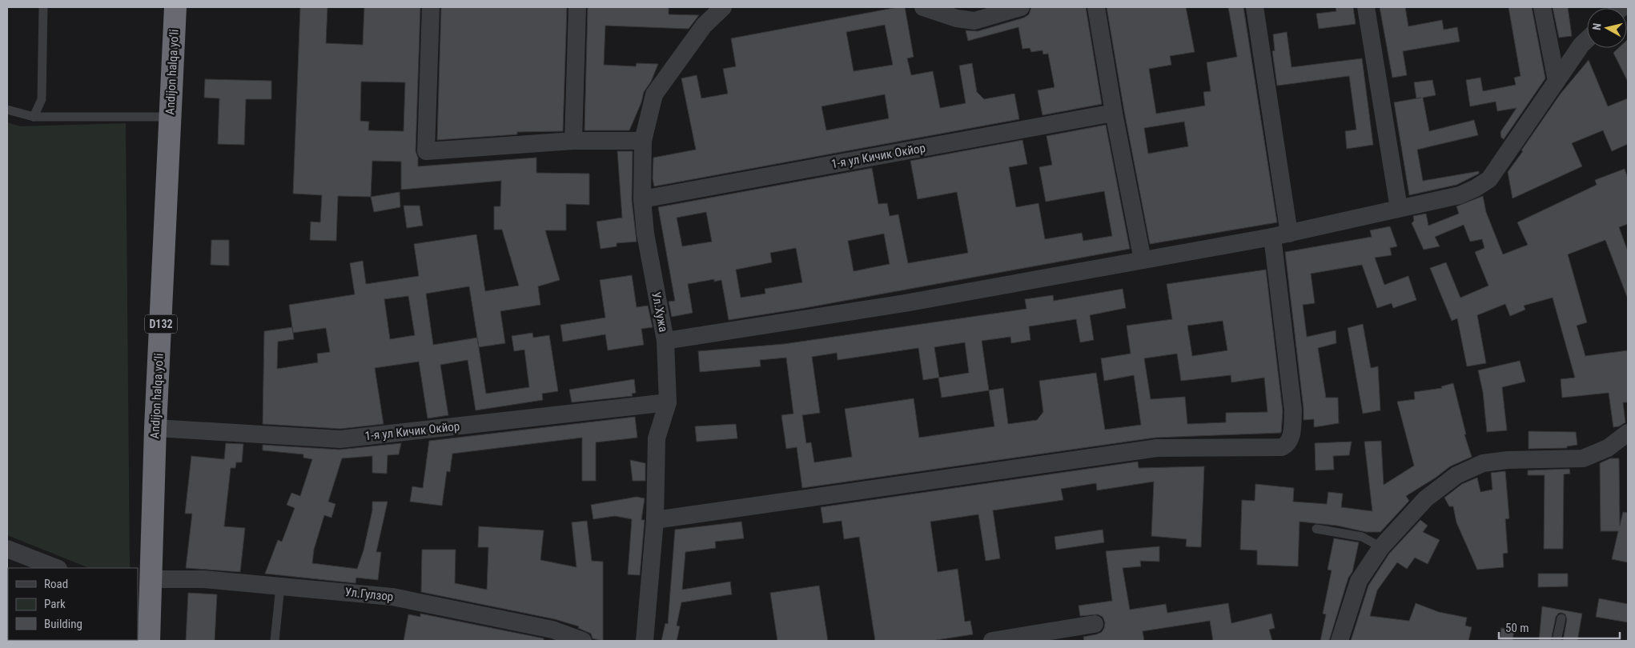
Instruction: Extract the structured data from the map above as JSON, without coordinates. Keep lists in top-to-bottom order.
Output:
{
  "streets": {
    "highway": ["Andijon halqa yo‘li", "D132"],
    "street": ["1-я ул Кичик Окйор", "Ул.Хужа", "Ул.Гулзор"]
  },
  "crossings": [
    ["Andijon halqa yo‘li", "1-я ул Кичик Окйор"],
    ["Andijon halqa yo‘li", "Ул.Гулзор"],
    ["1-я ул Кичик Окйор", "Ул.Хужа"]
  ],
  "legend": ["Road", "Park", "Building"],
  "scale_bar": "50 m",
  "north": "left"
}
